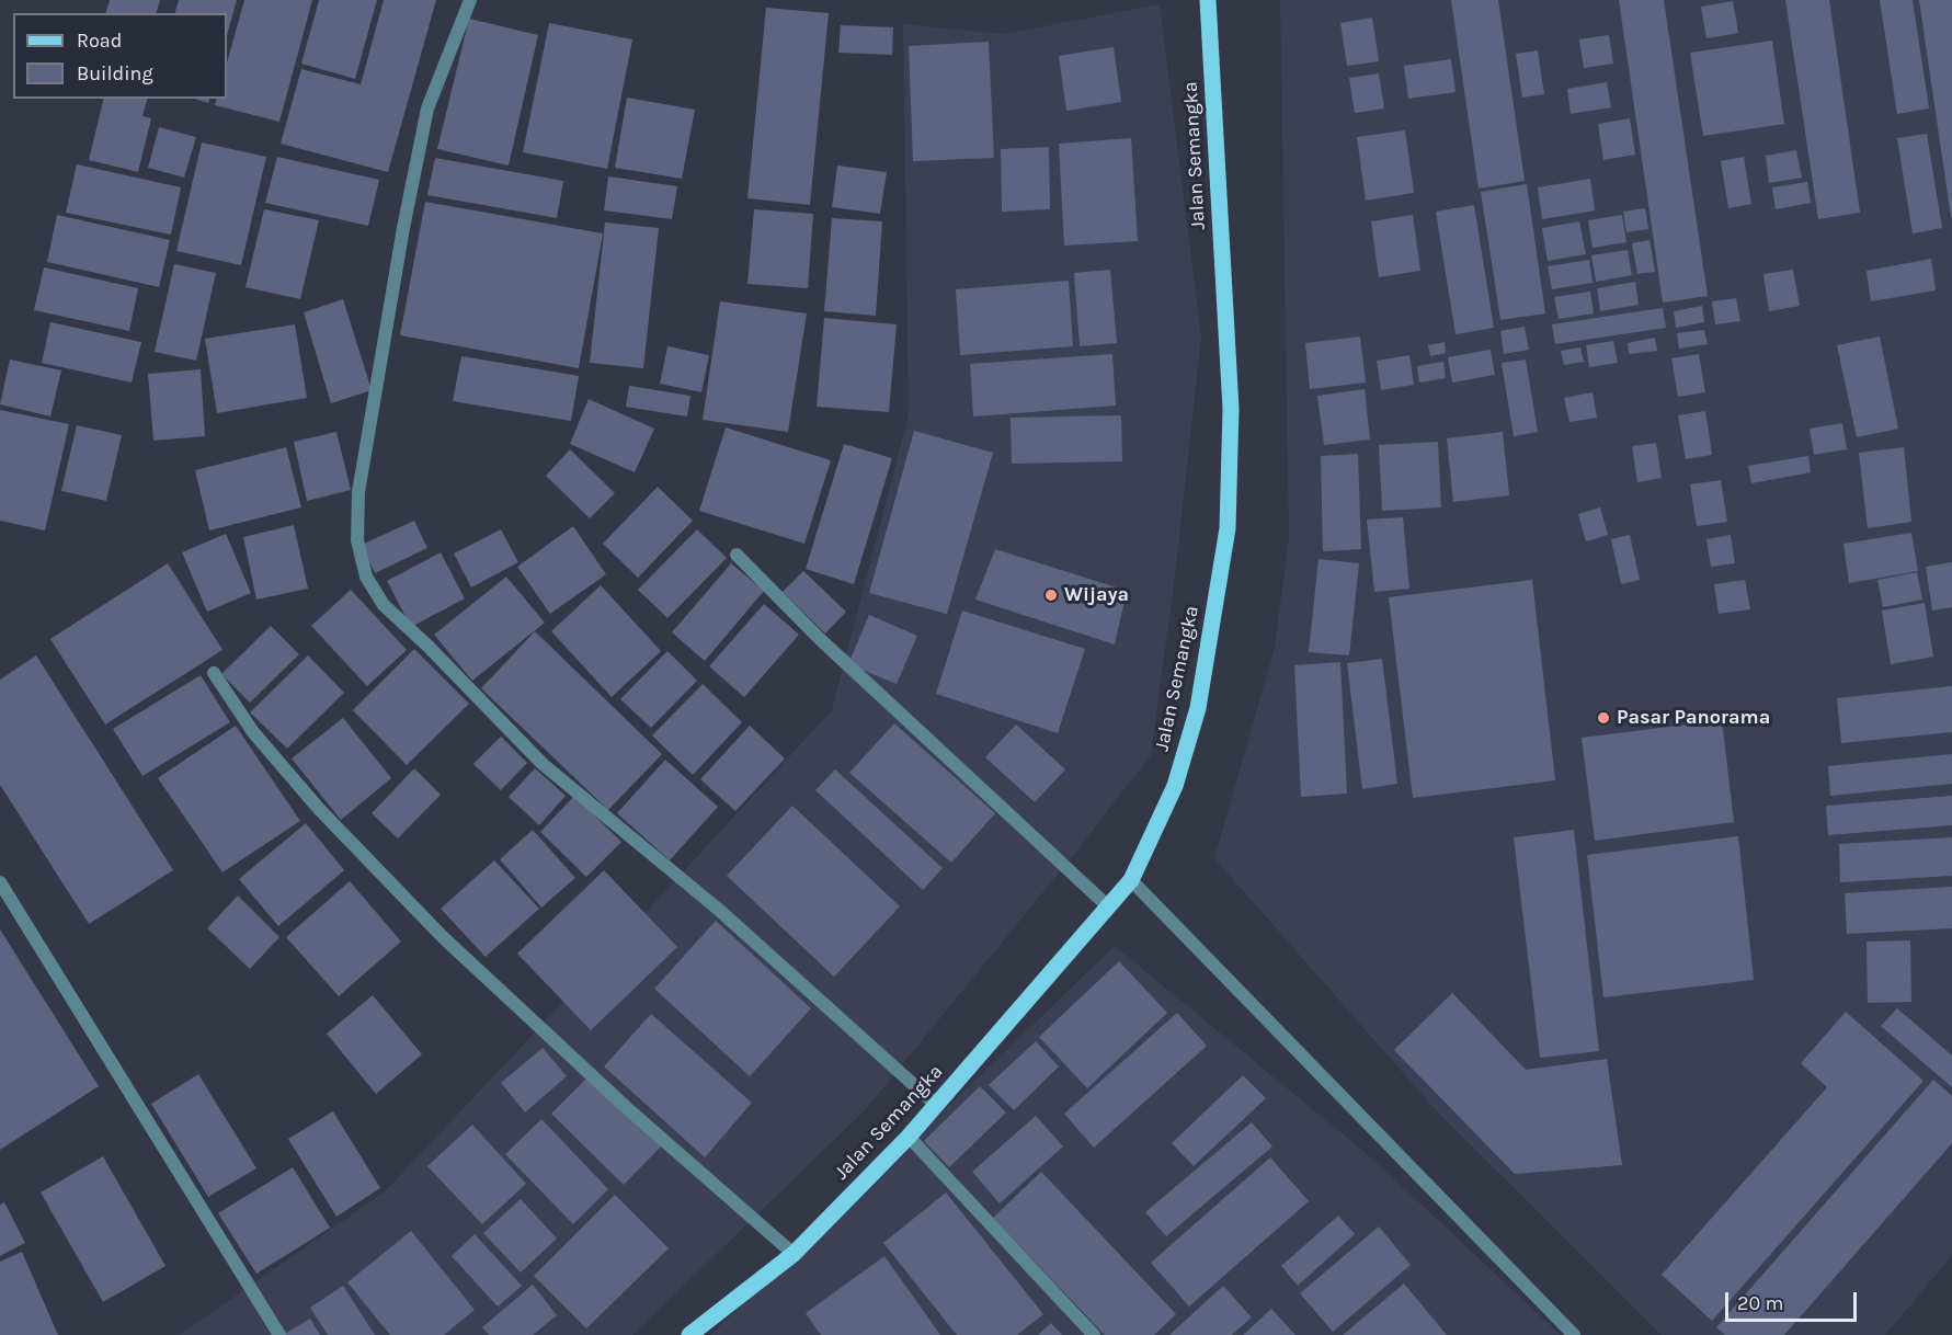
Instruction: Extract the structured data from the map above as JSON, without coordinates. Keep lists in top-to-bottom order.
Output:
{
  "streets": {
    "main road": ["Jalan Semangka"]
  },
  "places": ["Wijaya", "Pasar Panorama"],
  "legend": ["Road", "Building"],
  "scale_bar": "20 m"
}
